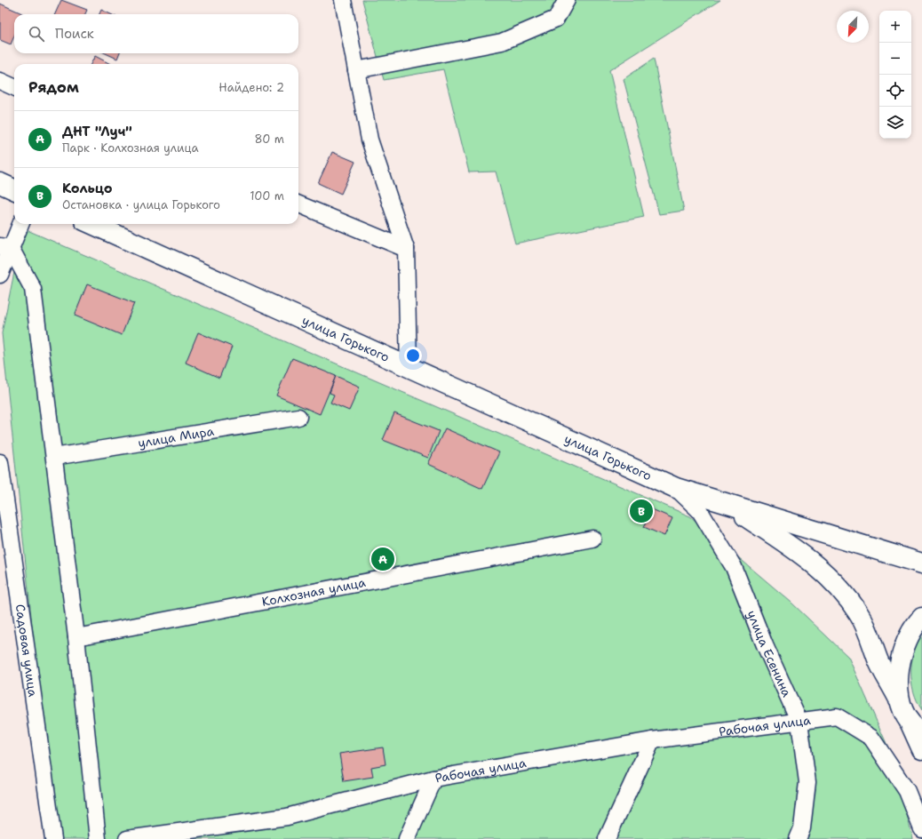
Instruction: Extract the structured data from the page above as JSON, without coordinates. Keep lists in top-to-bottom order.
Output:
{
  "streets": {
    "main road": ["улица Горького"],
    "street": [
      "улица Мира",
      "Колхозная улица",
      "Садовая улица",
      "улица Есенина",
      "Рабочая улица"
    ]
  },
  "crossings": [
    ["улица Горького", "улица Есенина"],
    ["улица Есенина", "Рабочая улица"]
  ],
  "north": "bottom left",
  "page": {
    "map_buttons": ["+", "−"],
    "search": "Поиск",
    "heading": ["Рядом", "Найдено: 2"],
    "list": [
      {
        "mark": "A",
        "name": "ДНТ \"Луч\"",
        "note": "Парк · Колхозная улица",
        "value": "80 m"
      },
      {
        "mark": "B",
        "name": "Кольцо",
        "note": "Остановка · улица Горького",
        "value": "100 m"
      }
    ],
    "pins": ["B", "A"]
  }
}
